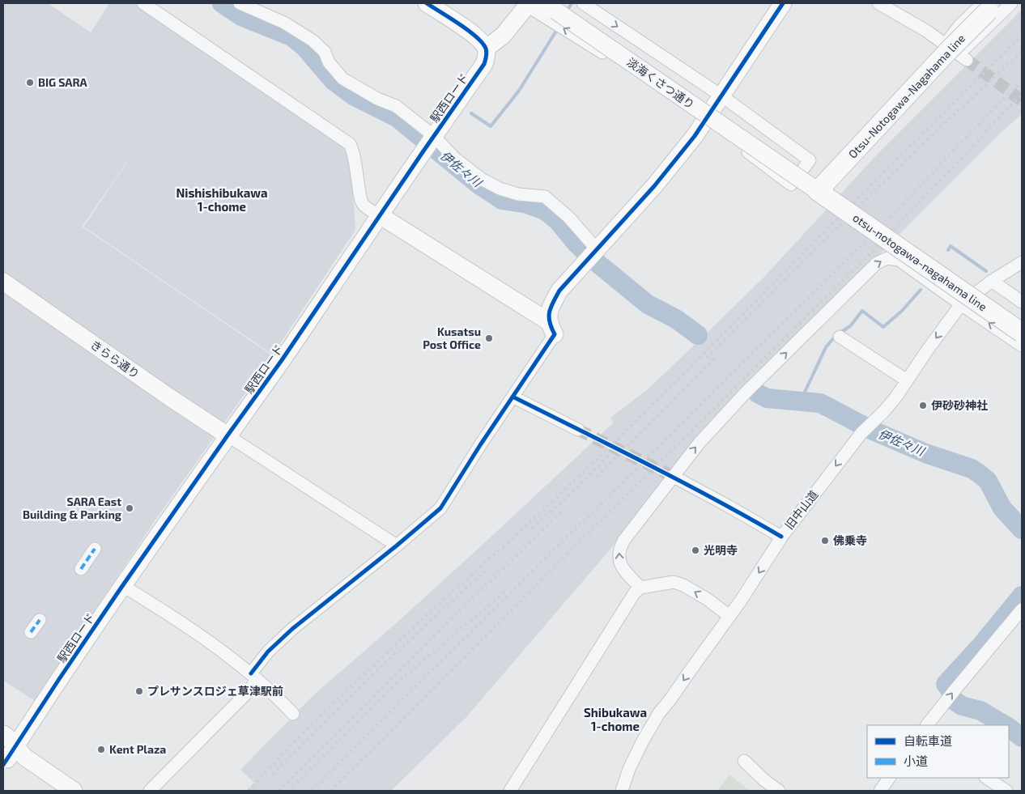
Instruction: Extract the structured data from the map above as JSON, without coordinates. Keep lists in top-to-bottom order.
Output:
{
  "streets": {
    "main road": ["Otsu-Notogawa-Nagahama line", "otsu-notogawa-nagahama line"],
    "street": [
      "淡海くさつ通り",
      "駅西ロード",
      "きらら通り",
      "旧中山道"
    ]
  },
  "crossings": [
    ["淡海くさつ通り", "Otsu-Notogawa-Nagahama line"],
    ["淡海くさつ通り", "otsu-notogawa-nagahama line"],
    ["Otsu-Notogawa-Nagahama line", "otsu-notogawa-nagahama line"],
    ["駅西ロード", "きらら通り"]
  ],
  "districts": ["Nishishibukawa 1-chome", "Shibukawa 1-chome"],
  "water": ["伊佐々川"],
  "places": [
    "BIG SARA",
    "Kusatsu Post Office",
    "伊砂砂神社",
    "SARA East Building & Parking",
    "佛乗寺",
    "光明寺",
    "プレサンスロジェ草津駅前",
    "Kent Plaza"
  ],
  "legend": ["自転車道", "小道"]
}
